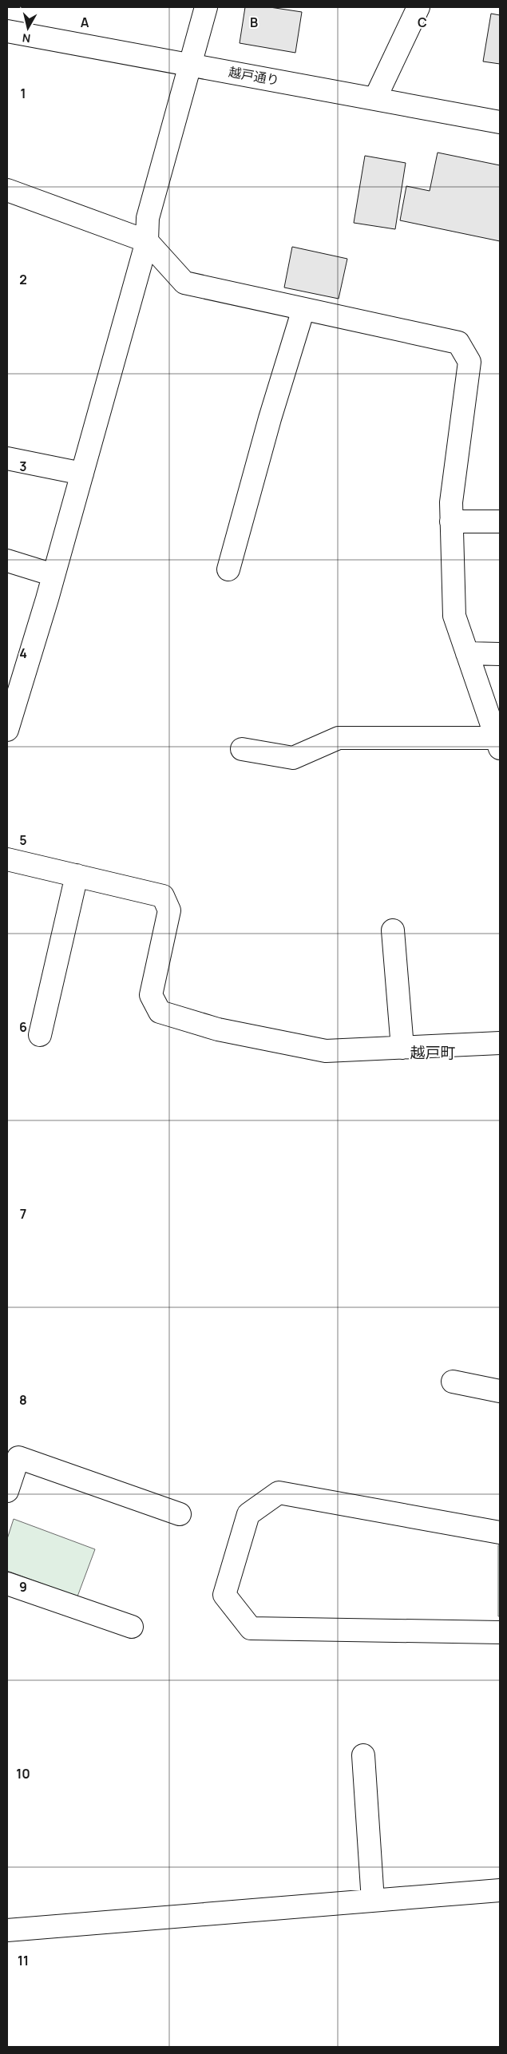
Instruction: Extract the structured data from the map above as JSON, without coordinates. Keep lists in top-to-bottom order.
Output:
{
  "streets": {
    "street": ["越戸通り"]
  },
  "districts": ["越戸町"],
  "north": "bottom",
  "grid": {
    "columns": ["A", "B", "C"],
    "rows": [
      "1",
      "2",
      "3",
      "4",
      "5",
      "6",
      "7",
      "8",
      "9",
      "10",
      "11"
    ]
  }
}
